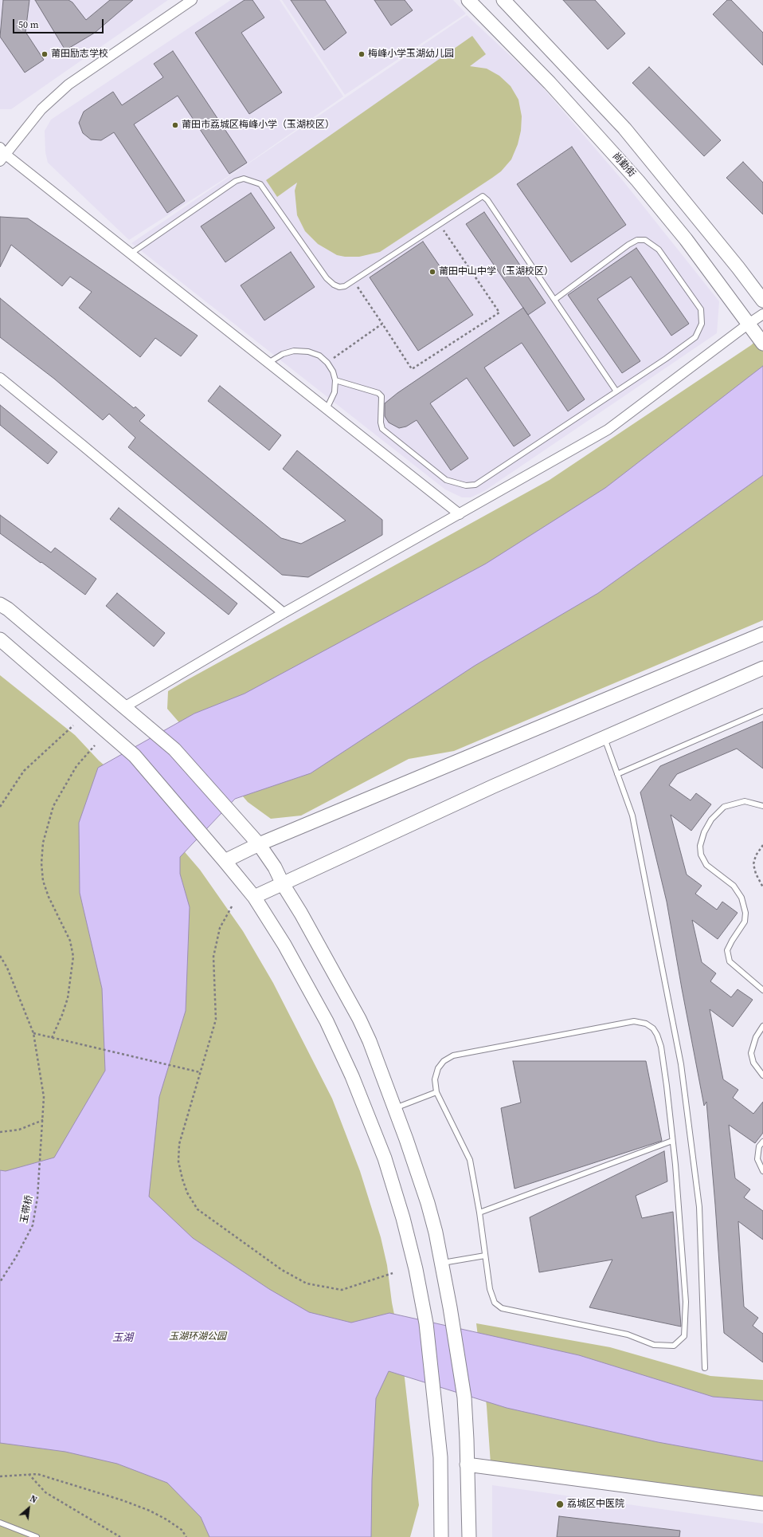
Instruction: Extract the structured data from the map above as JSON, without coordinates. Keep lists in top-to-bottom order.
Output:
{
  "streets": {
    "main road": ["尚勤街"],
    "path": ["玉带桥"]
  },
  "water": ["玉湖"],
  "parks": ["玉湖环湖公园"],
  "places": [
    "莆田励志学校",
    "梅峰小学玉湖幼儿园",
    "莆田市荔城区梅峰小学（玉湖校区）",
    "莆田中山中学（玉湖校区）",
    "荔城区中医院"
  ],
  "scale_bar": "50 m",
  "north": "top right"
}
